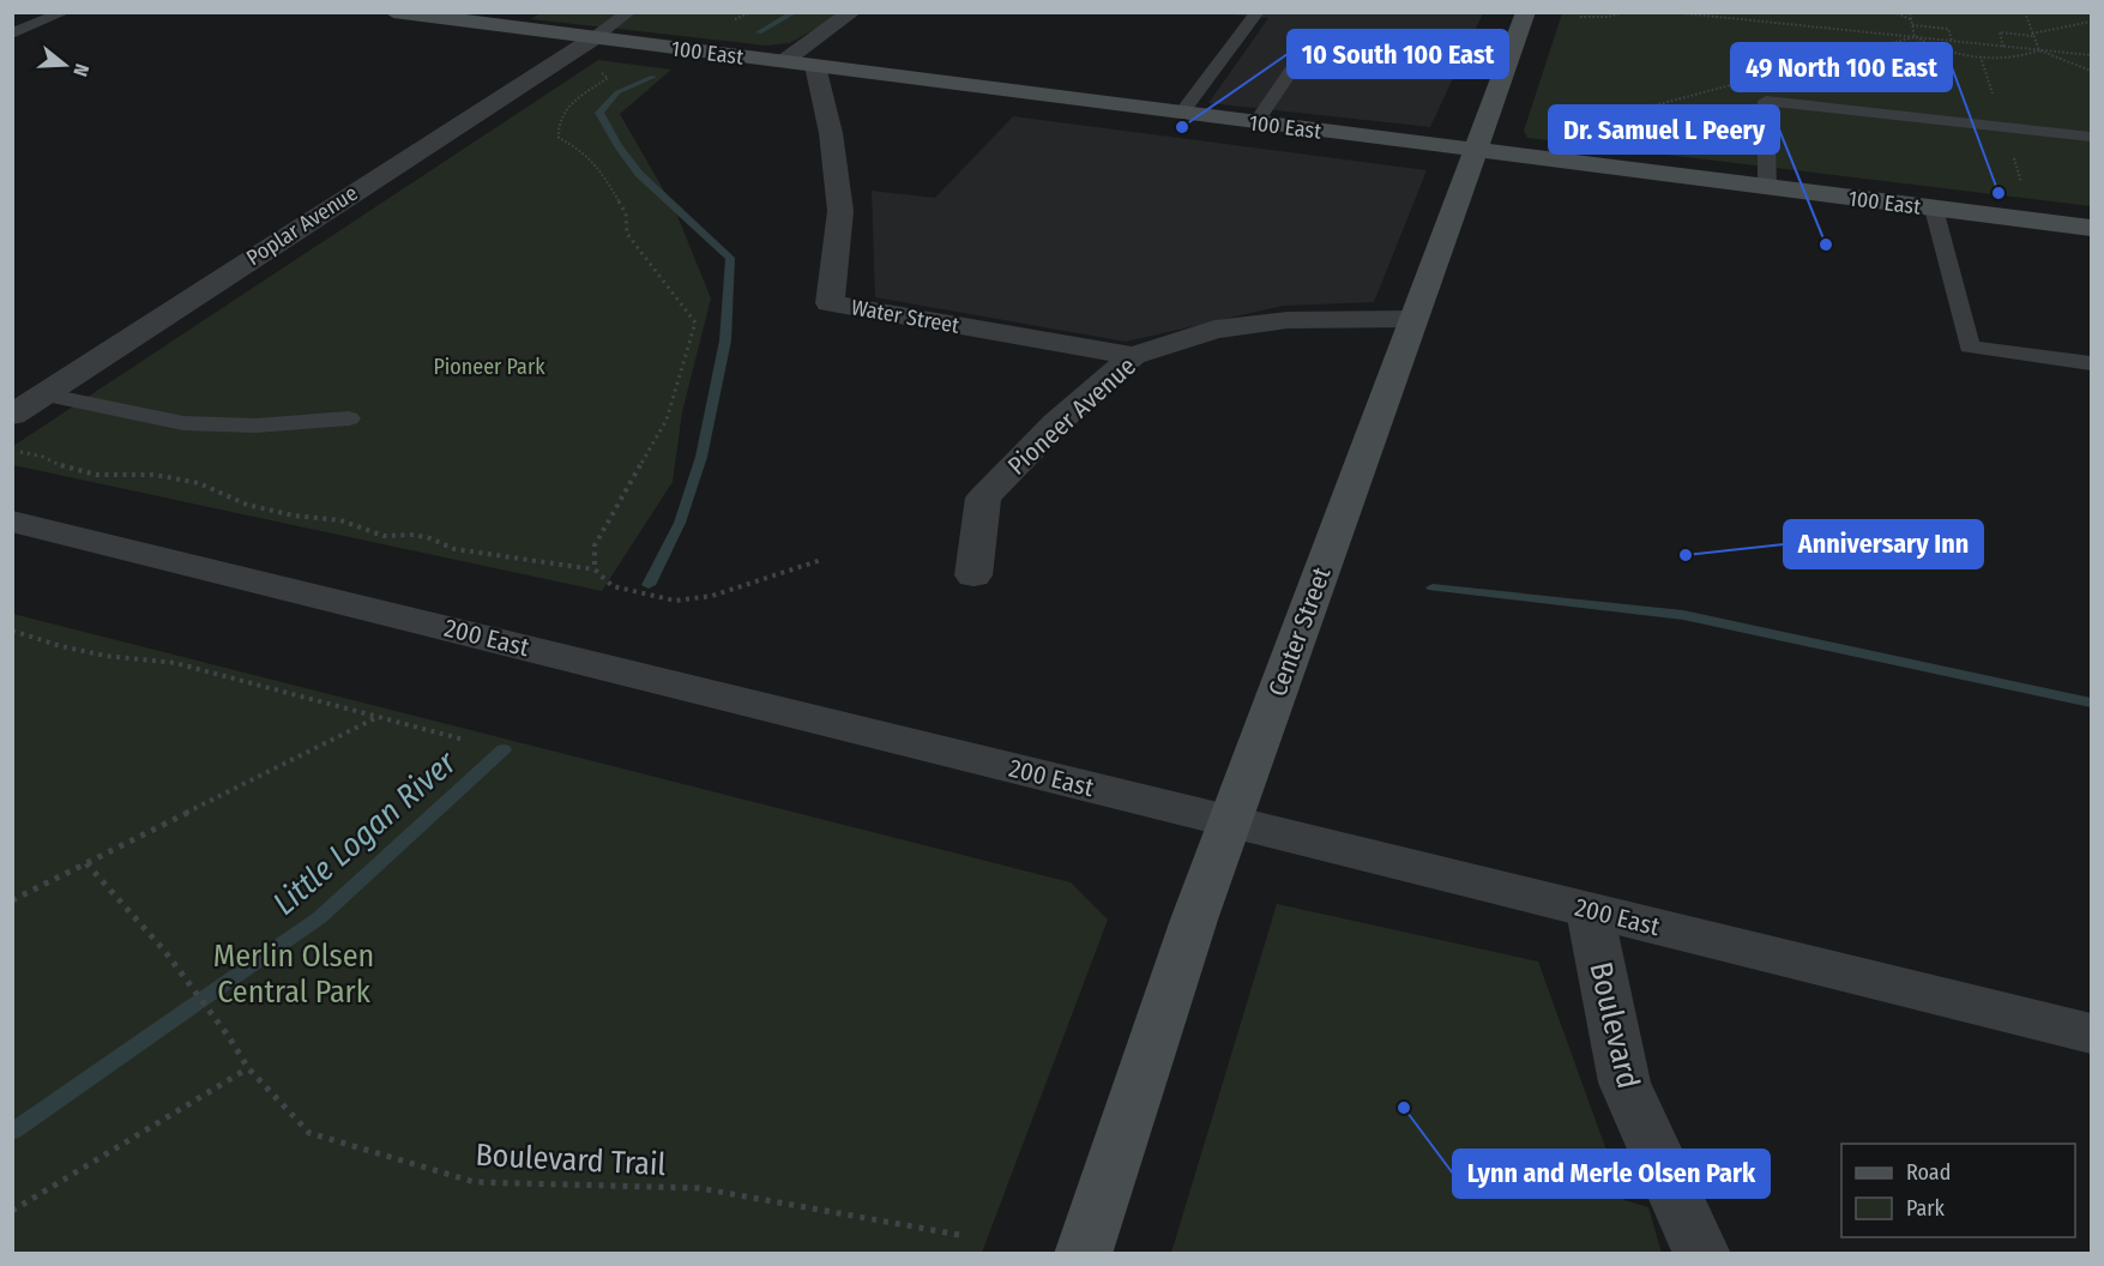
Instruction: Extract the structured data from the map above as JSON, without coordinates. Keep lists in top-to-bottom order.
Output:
{
  "streets": {
    "main road": ["100 East", "Center Street"],
    "street": [
      "Poplar Avenue",
      "Water Street",
      "Pioneer Avenue",
      "200 East",
      "Boulevard"
    ],
    "path": ["Boulevard Trail"]
  },
  "crossings": [
    ["100 East", "Poplar Avenue"],
    ["100 East", "Water Street"],
    ["100 East", "Center Street"],
    ["Water Street", "Pioneer Avenue"],
    ["Pioneer Avenue", "Center Street"],
    ["Center Street", "200 East"],
    ["200 East", "Boulevard"]
  ],
  "water": ["Little Logan River"],
  "parks": ["Pioneer Park", "Merlin Olsen Central Park"],
  "places": [
    "10 South 100 East",
    "49 North 100 East",
    "Dr. Samuel L Peery",
    "Anniversary Inn",
    "Lynn and Merle Olsen Park"
  ],
  "legend": ["Road", "Park"],
  "north": "right"
}
